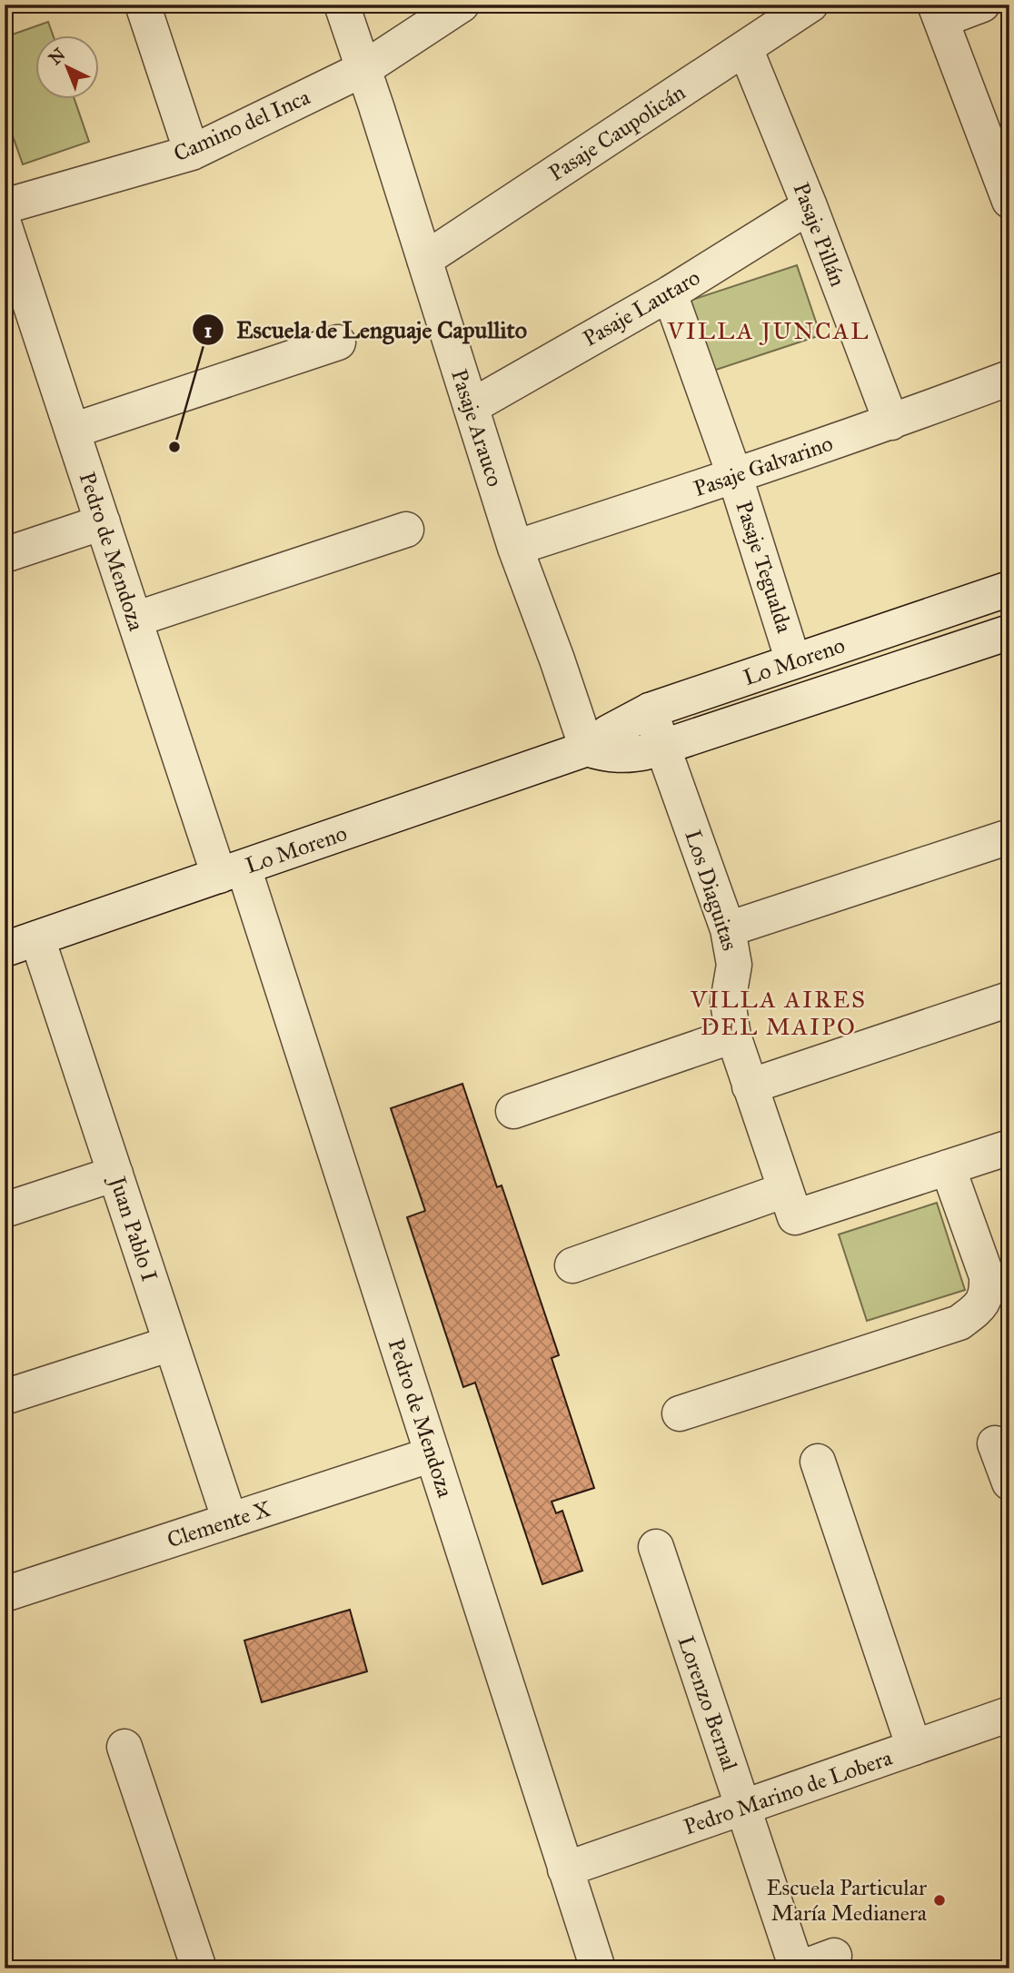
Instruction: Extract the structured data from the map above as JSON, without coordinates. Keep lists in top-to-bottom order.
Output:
{
  "streets": {
    "street": [
      "Camino del Inca",
      "Pasaje Caupolicán",
      "Pasaje Pillán",
      "Pasaje Lautaro",
      "Pasaje Arauco",
      "Pasaje Galvarino",
      "Pedro de Mendoza",
      "Pasaje Tegualda",
      "Lo Moreno",
      "Los Diaguitas",
      "Juan Pablo I",
      "Clemente X",
      "Lorenzo Bernal",
      "Pedro Marino de Lobera"
    ]
  },
  "crossings": [
    ["Camino del Inca", "Pasaje Arauco"],
    ["Pasaje Caupolicán", "Pasaje Pillán"],
    ["Pasaje Caupolicán", "Pasaje Arauco"],
    ["Pasaje Pillán", "Pasaje Lautaro"],
    ["Pasaje Pillán", "Pasaje Galvarino"],
    ["Pasaje Lautaro", "Pasaje Arauco"],
    ["Pasaje Lautaro", "Pasaje Tegualda"],
    ["Pasaje Arauco", "Pasaje Galvarino"],
    ["Pasaje Arauco", "Lo Moreno"],
    ["Pasaje Galvarino", "Pasaje Tegualda"],
    ["Pedro de Mendoza", "Lo Moreno"],
    ["Pedro de Mendoza", "Clemente X"],
    ["Pedro de Mendoza", "Pedro Marino de Lobera"],
    ["Pasaje Tegualda", "Lo Moreno"],
    ["Lo Moreno", "Los Diaguitas"],
    ["Lo Moreno", "Juan Pablo I"],
    ["Juan Pablo I", "Clemente X"],
    ["Lorenzo Bernal", "Pedro Marino de Lobera"]
  ],
  "districts": ["VILLA JUNCAL", "VILLA AIRES DEL MAIPO"],
  "places": ["Escuela de Lenguaje Capullito", "Escuela Particular María Medianera"],
  "north": "top left"
}
